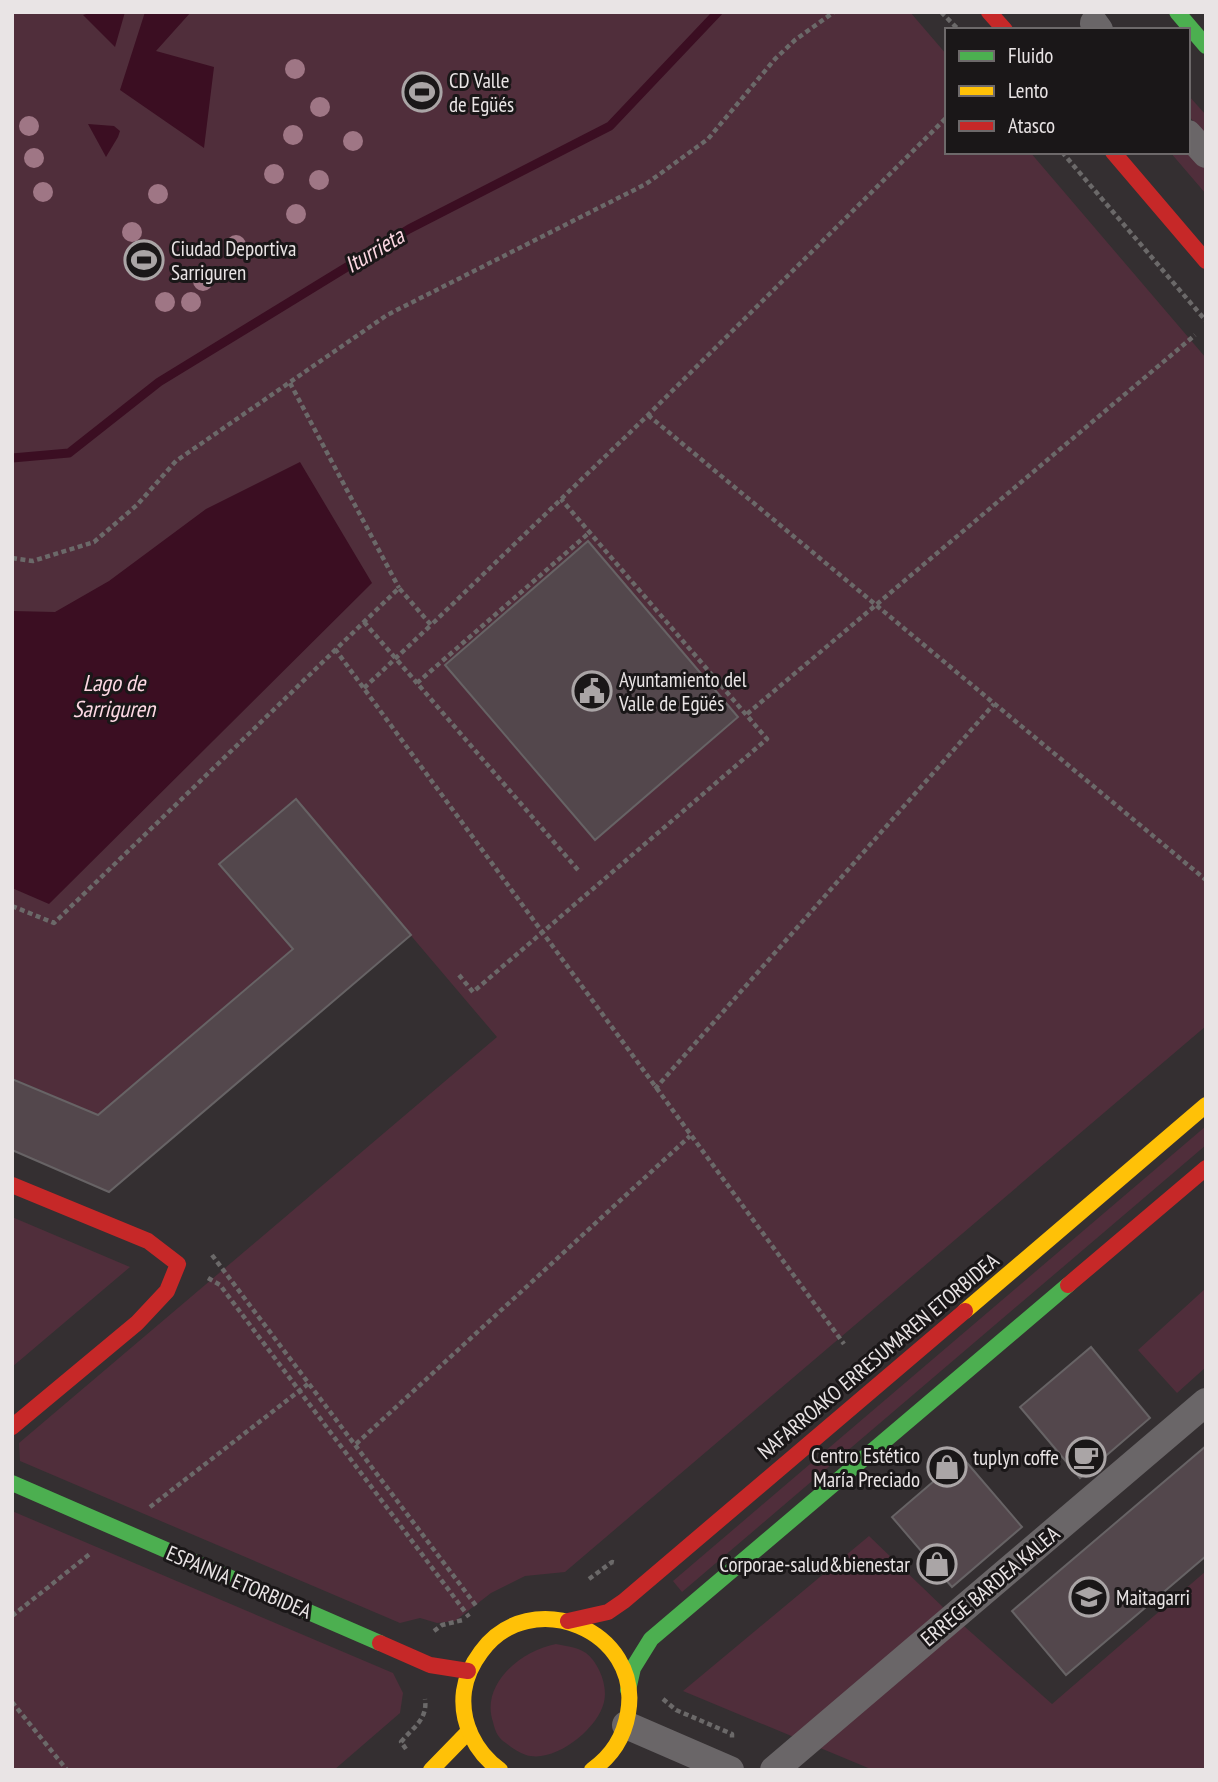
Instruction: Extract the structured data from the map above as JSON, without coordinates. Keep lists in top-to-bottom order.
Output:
{
  "streets": {
    "street": ["NAFARROAKO ERRESUMAREN ETORBIDEA", "ESPAINIA ETORBIDEA", "ERREGE BARDEA KALEA"]
  },
  "water": ["Iturrieta", "Lago de Sarriguren"],
  "places": {
    "sports": ["CD Valle de Egüés", "Ciudad Deportiva Sarriguren"],
    "public building": ["Ayuntamiento del Valle de Egüés"],
    "cafe": ["tuplyn coffe"],
    "shop": ["Centro Estético María Preciado", "Corporae-salud&bienestar"],
    "school or university": ["Maitagarri"]
  },
  "legend": ["Fluido", "Lento", "Atasco"]
}
